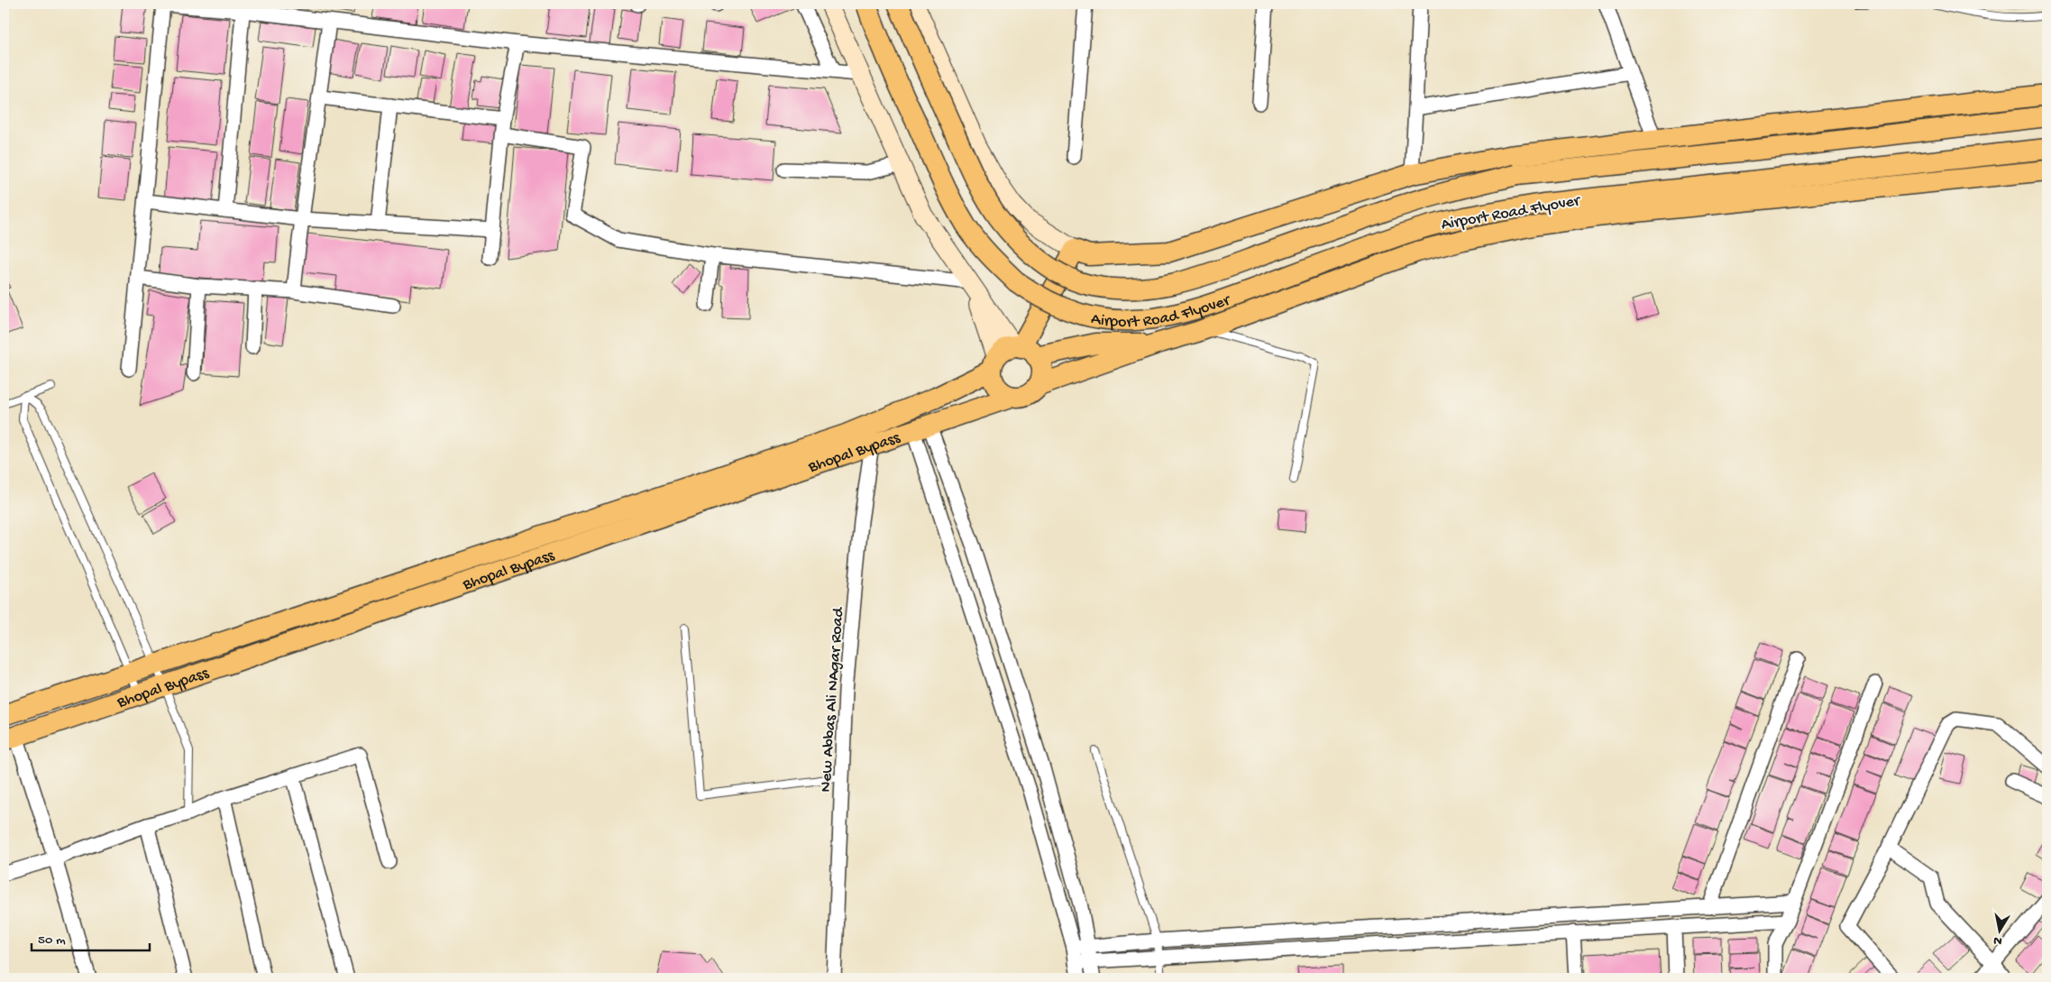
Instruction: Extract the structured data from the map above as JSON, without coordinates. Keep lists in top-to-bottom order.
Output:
{
  "streets": {
    "main road": ["Airport Road Flyover", "Bhopal Bypass"],
    "street": ["New Abbas Ali NAgar Road"]
  },
  "crossings": [
    ["Bhopal Bypass", "New Abbas Ali NAgar Road"]
  ],
  "scale_bar": "50 m",
  "north": "bottom"
}
